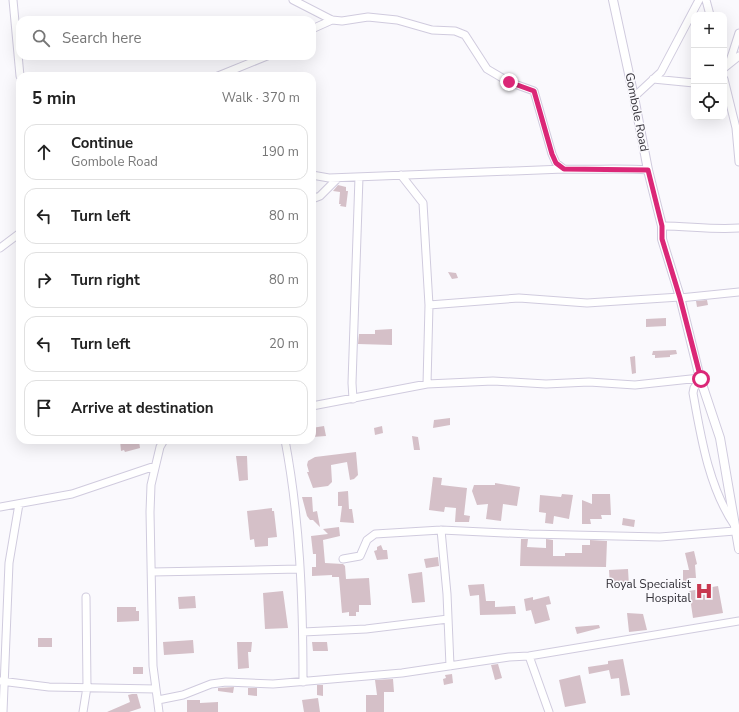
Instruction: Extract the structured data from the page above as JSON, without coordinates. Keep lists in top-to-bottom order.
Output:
{
  "streets": {
    "street": ["Gombole Road"]
  },
  "places": {
    "hospital": ["Royal Specialist Hospital"]
  },
  "page": {
    "map_buttons": ["+", "−"],
    "search": "Search here",
    "heading": ["5 min", "Walk · 370 m"],
    "list": [
      ["Continue", "Gombole Road", "190 m"],
      ["Turn left", "80 m"],
      ["Turn right", "80 m"],
      ["Turn left", "20 m"],
      "Arrive at destination"
    ]
  }
}
